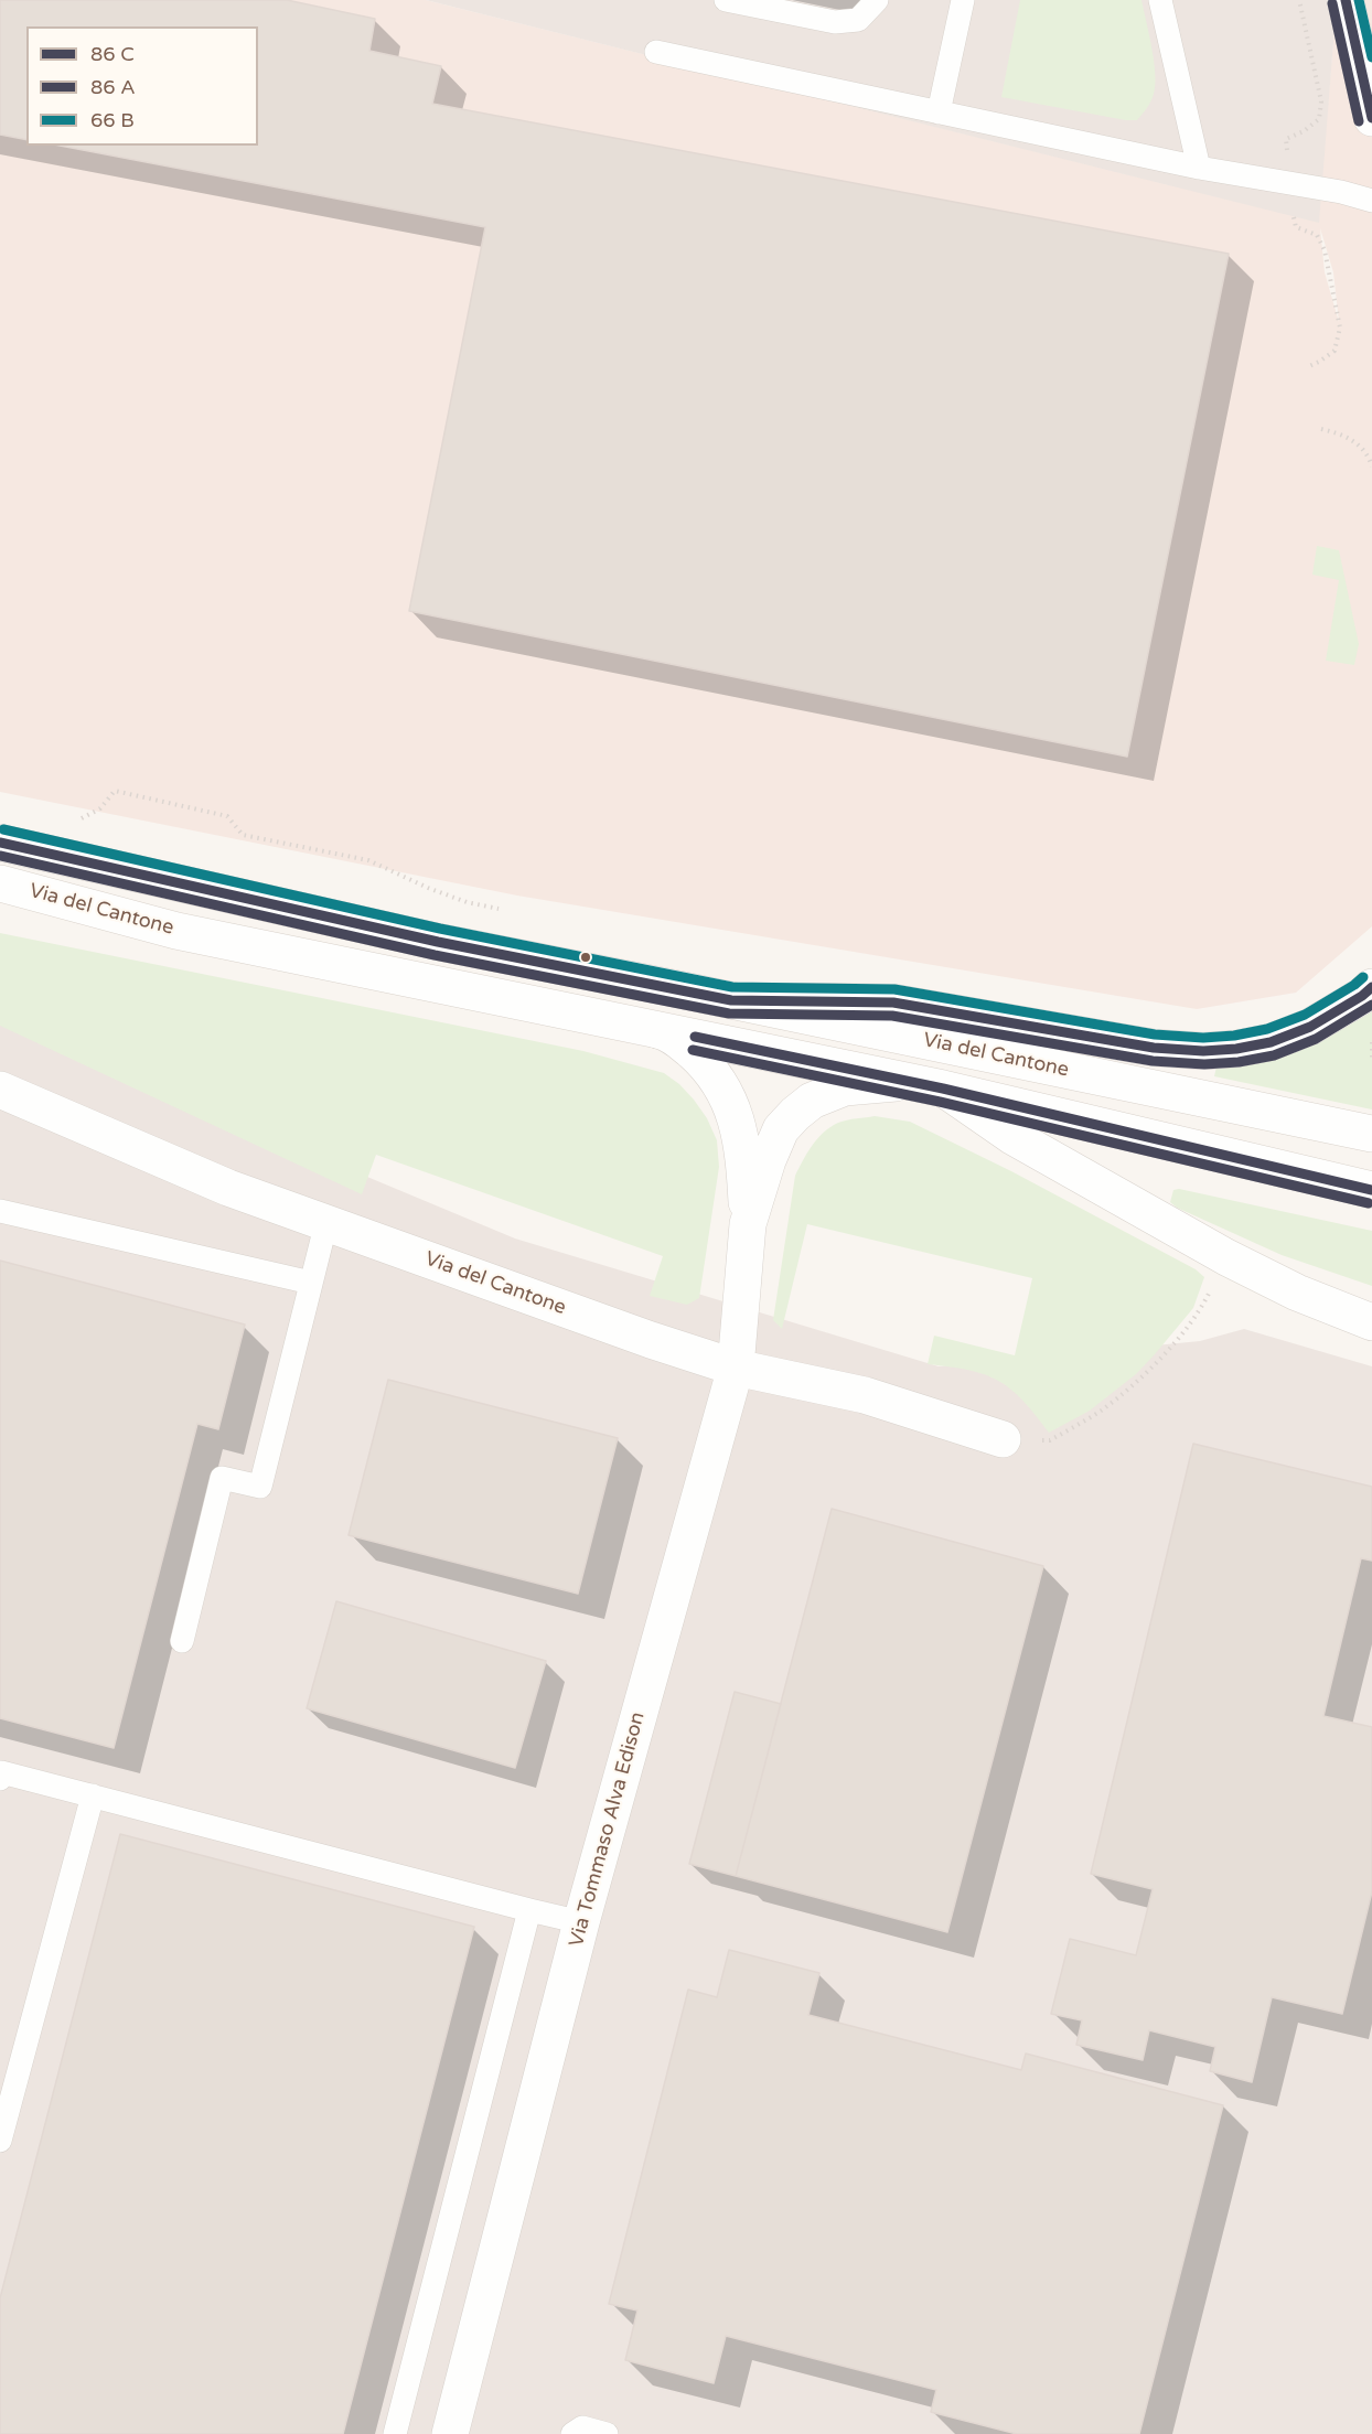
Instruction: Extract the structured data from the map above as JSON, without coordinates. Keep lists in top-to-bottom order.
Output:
{
  "streets": {
    "street": ["Via del Cantone", "Via Tommaso Alva Edison"]
  },
  "crossings": [
    ["Via del Cantone", "Via Tommaso Alva Edison"]
  ],
  "legend": ["86 C", "86 A", "66 B"]
}
